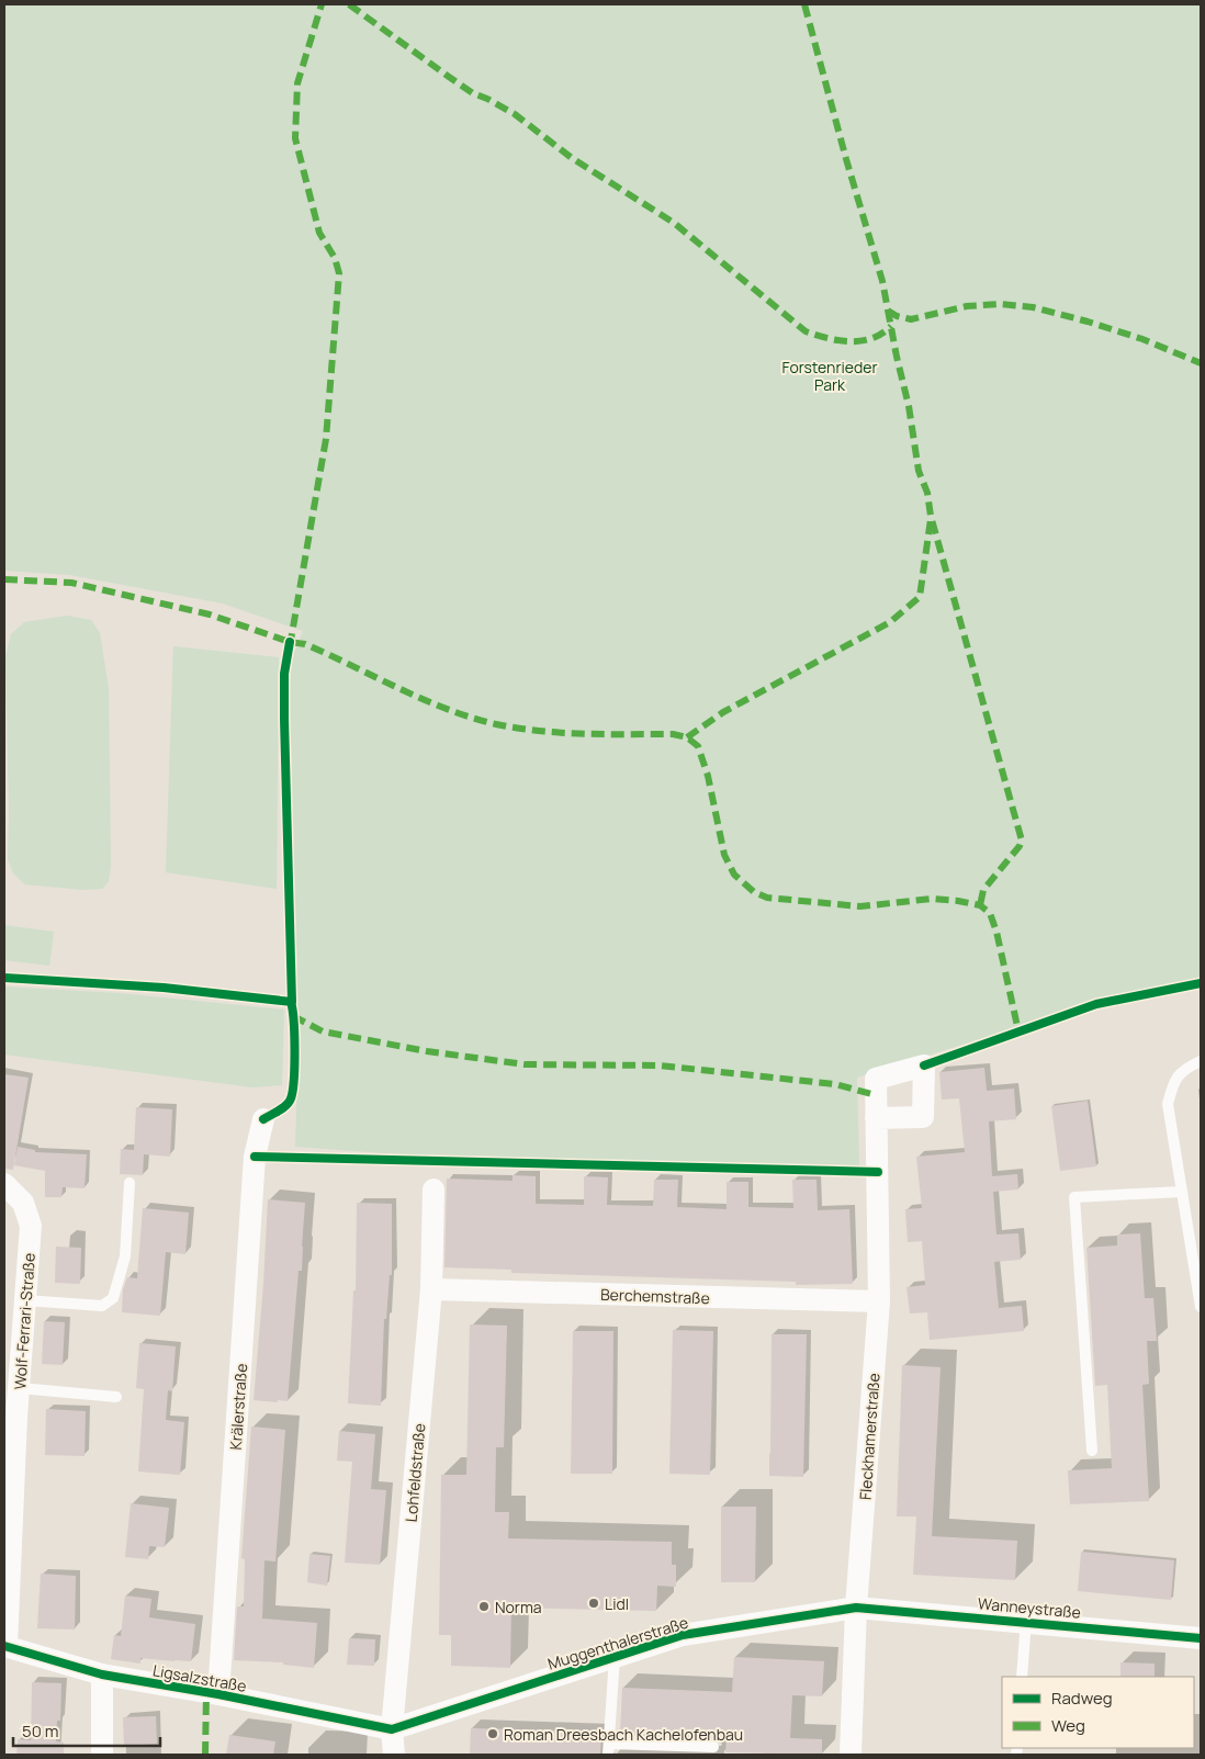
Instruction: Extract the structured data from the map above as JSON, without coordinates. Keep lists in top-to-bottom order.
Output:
{
  "streets": {
    "street": [
      "Berchemstraße",
      "Wolf-Ferrari-Straße",
      "Krälerstraße",
      "Fleckhamerstraße",
      "Lohfeldstraße",
      "Wanneystraße",
      "Muggenthalerstraße",
      "Ligsalzstraße"
    ]
  },
  "crossings": [
    ["Berchemstraße", "Fleckhamerstraße"],
    ["Berchemstraße", "Lohfeldstraße"],
    ["Wolf-Ferrari-Straße", "Ligsalzstraße"],
    ["Krälerstraße", "Ligsalzstraße"],
    ["Fleckhamerstraße", "Wanneystraße"],
    ["Fleckhamerstraße", "Muggenthalerstraße"],
    ["Lohfeldstraße", "Muggenthalerstraße"],
    ["Lohfeldstraße", "Ligsalzstraße"],
    ["Wanneystraße", "Muggenthalerstraße"],
    ["Muggenthalerstraße", "Ligsalzstraße"]
  ],
  "parks": ["Forstenrieder Park"],
  "places": ["Lidl", "Norma", "Roman Dreesbach Kachelofenbau"],
  "legend": ["Radweg", "Weg"],
  "scale_bar": "50 m"
}
